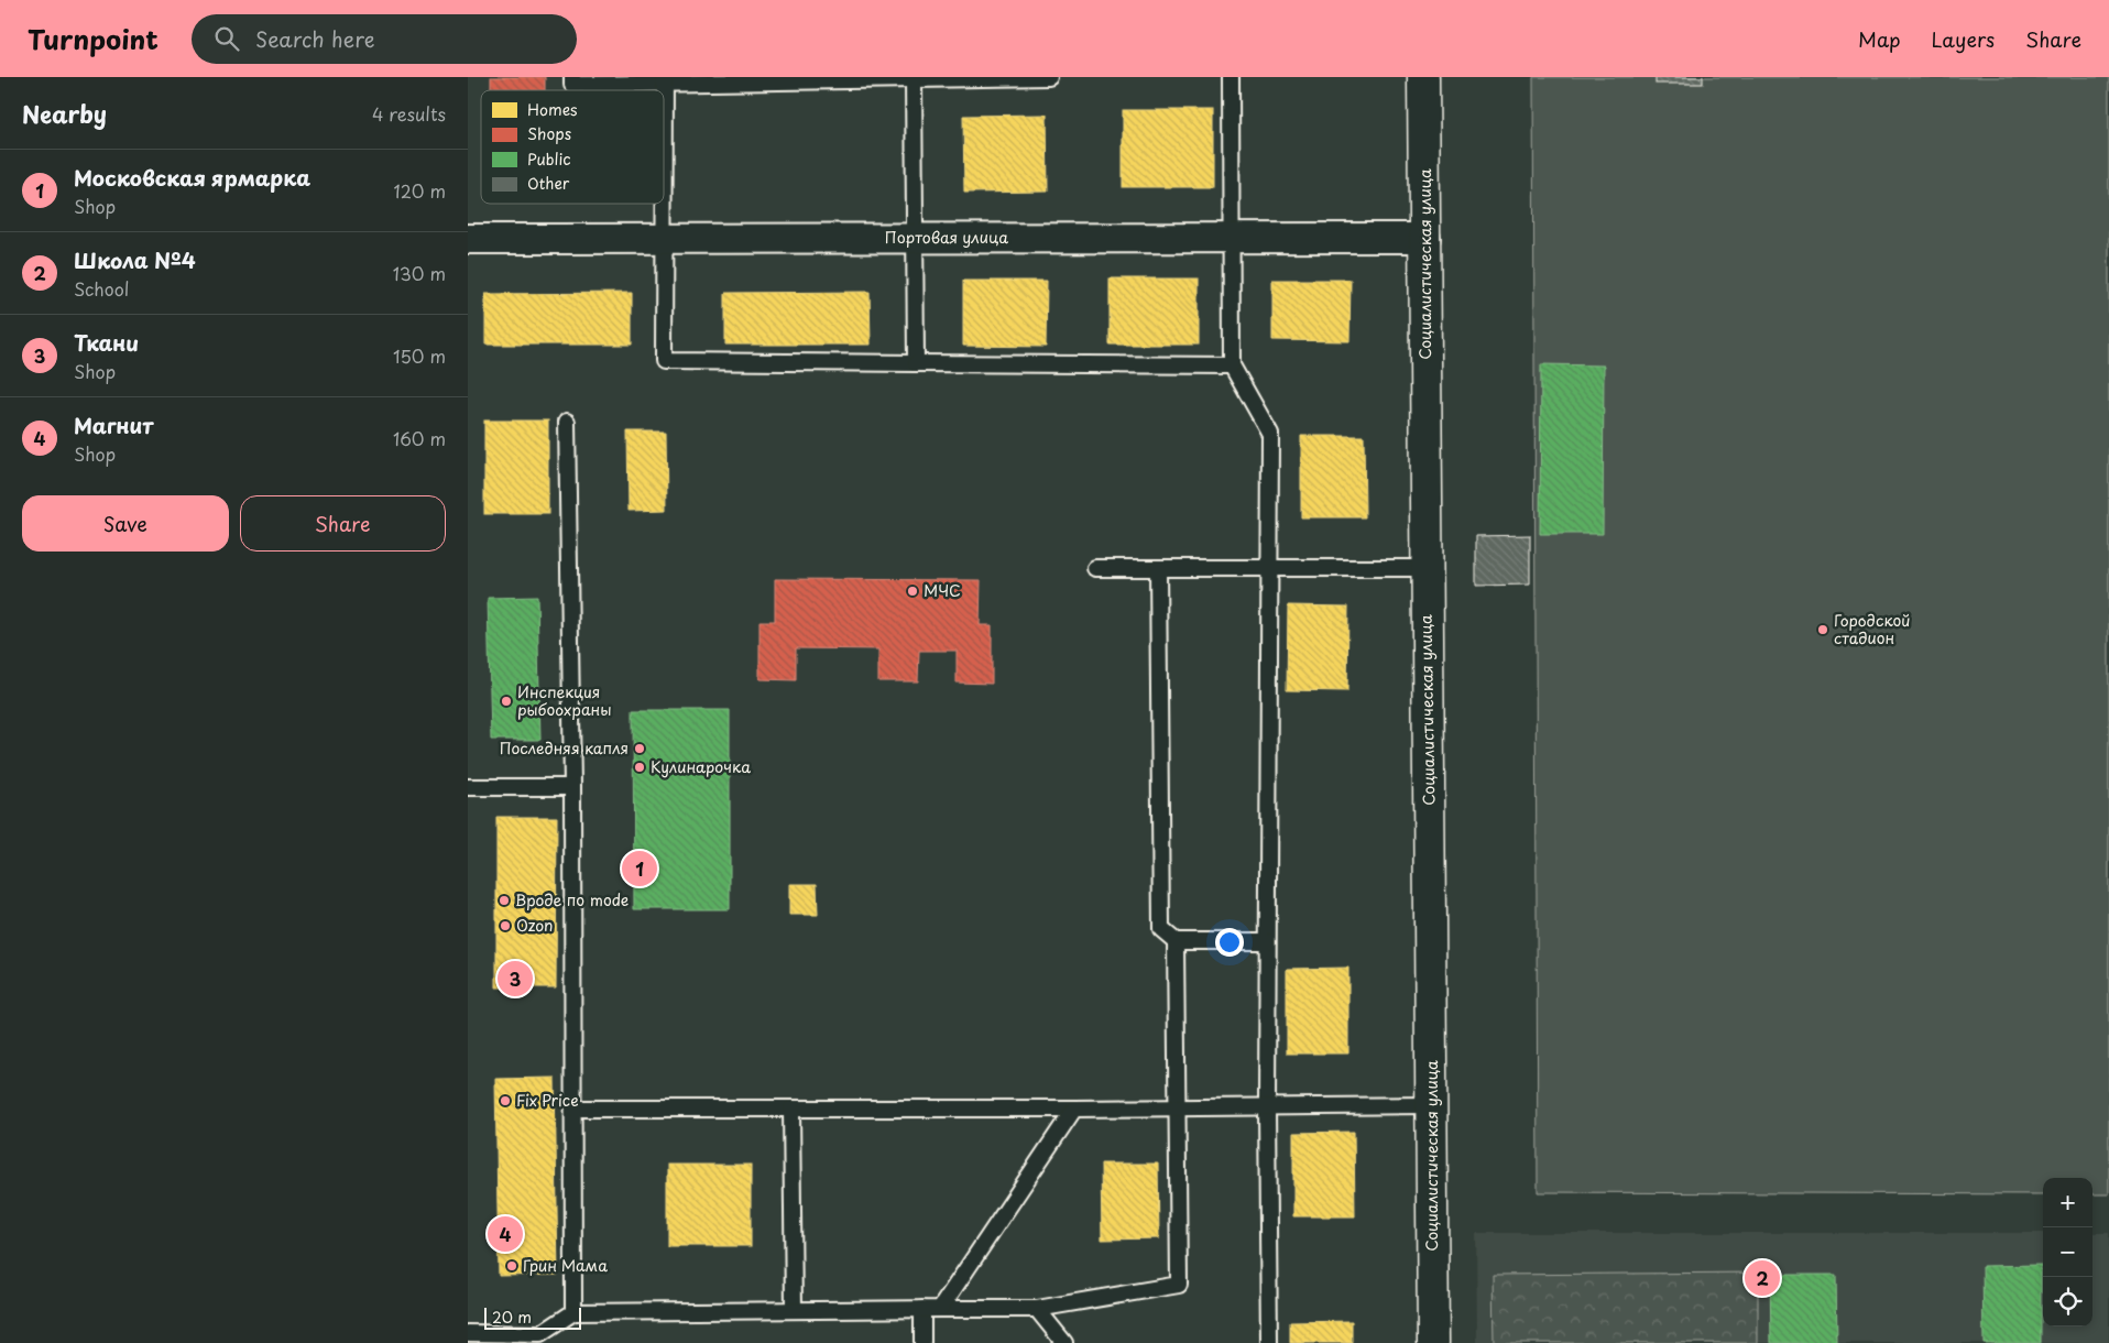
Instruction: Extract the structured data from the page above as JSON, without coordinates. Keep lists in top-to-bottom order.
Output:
{
  "streets": {
    "main road": ["Социалистическая улица"],
    "street": ["Портовая улица"]
  },
  "crossings": [
    ["Портовая улица", "Социалистическая улица"]
  ],
  "places": [
    "МЧС",
    "Городской стадион",
    "Инспекция рыбоохраны",
    "Последняя капля",
    "Кулинарочка",
    "Вроде по mode",
    "Ozon",
    "Fix Price",
    "Грин Мама"
  ],
  "legend": [
    "Homes",
    "Shops",
    "Public",
    "Other"
  ],
  "scale_bar": "20 m",
  "page": {
    "header": "Turnpoint",
    "search": "Search here",
    "nav": ["Map", "Layers", "Share"],
    "heading": ["Nearby", "4 results"],
    "list": [
      {
        "mark": "1",
        "name": "Московская ярмарка",
        "note": "Shop",
        "value": "120 m"
      },
      {
        "mark": "2",
        "name": "Школа №4",
        "note": "School",
        "value": "130 m"
      },
      {
        "mark": "3",
        "name": "Ткани",
        "note": "Shop",
        "value": "150 m"
      },
      {
        "mark": "4",
        "name": "Магнит",
        "note": "Shop",
        "value": "160 m"
      }
    ],
    "buttons": ["Save", "Share"],
    "pins": [
      "1",
      "3",
      "4",
      "2"
    ],
    "map_buttons": ["+", "−"],
    "scale": "20 m"
  }
}
